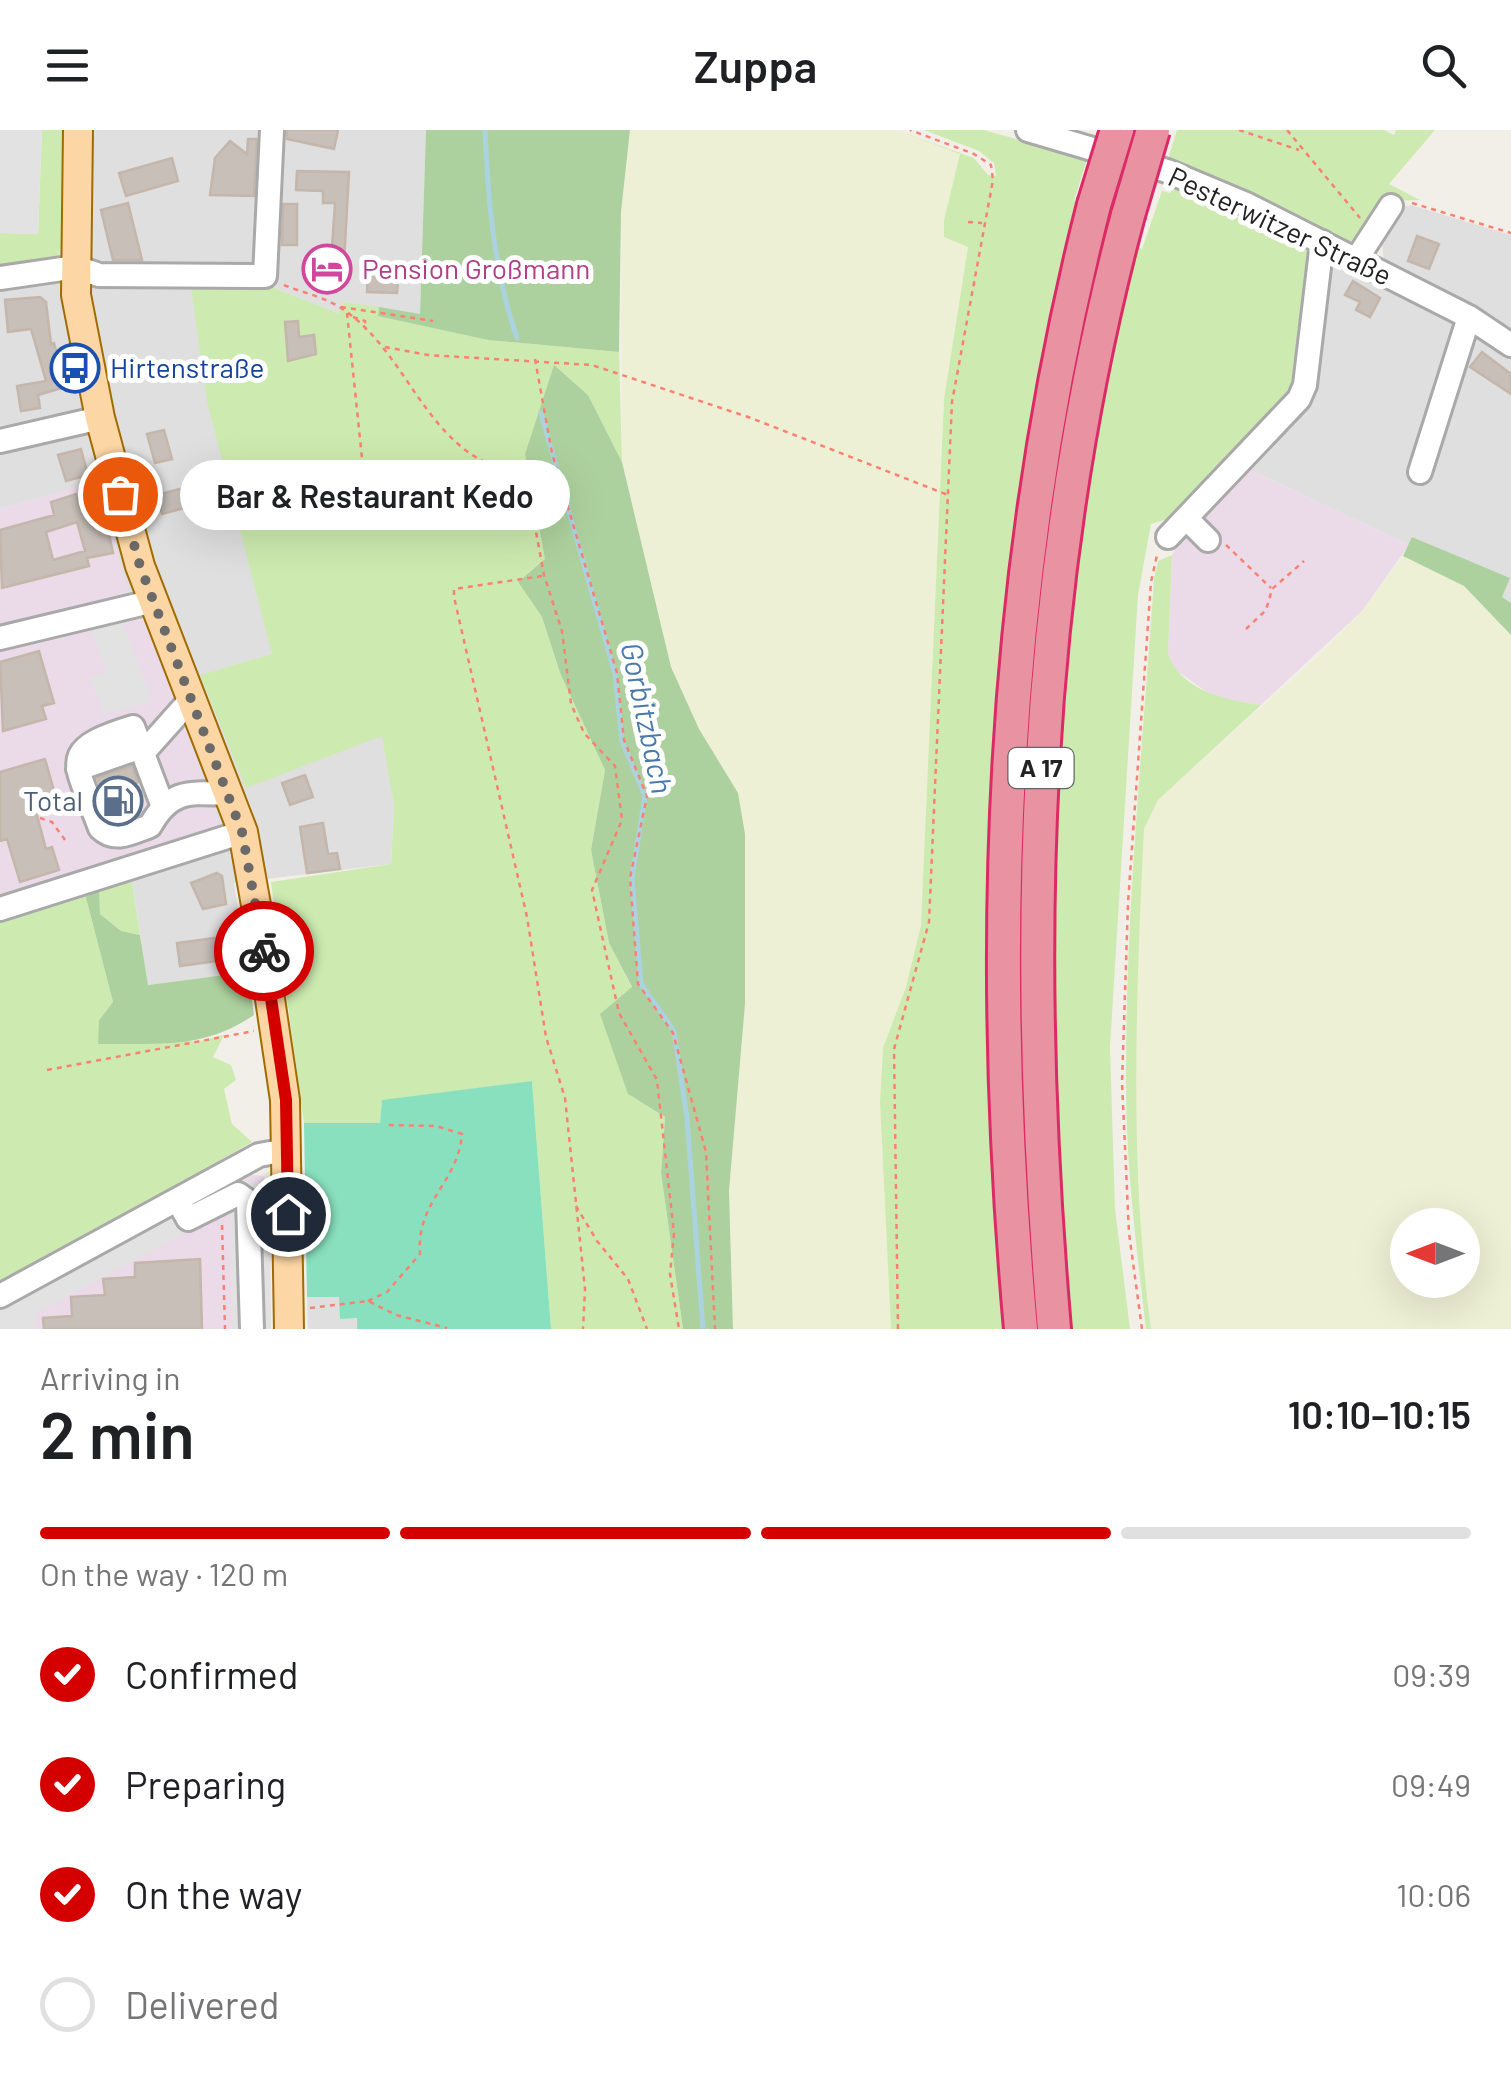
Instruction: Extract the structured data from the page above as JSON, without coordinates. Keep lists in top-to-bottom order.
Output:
{
  "streets": {
    "highway": ["A 17"],
    "street": ["Pesterwitzer Straße"]
  },
  "water": ["Gorbitzbach"],
  "places": {
    "hotel": ["Pension Großmann"],
    "bus stop": ["Hirtenstraße"],
    "other": ["Bar & Restaurant Kedo"],
    "fuel station": ["Total"]
  },
  "north": "left",
  "page": {
    "header": "Zuppa",
    "bubble": "Bar & Restaurant Kedo",
    "heading": ["2 min", "Arriving in", "10:10–10:15"],
    "bar": "On the way · 120 m",
    "list": [
      ["Confirmed", "09:39"],
      ["Preparing", "09:49"],
      ["On the way", "10:06"],
      "Delivered"
    ]
  }
}
